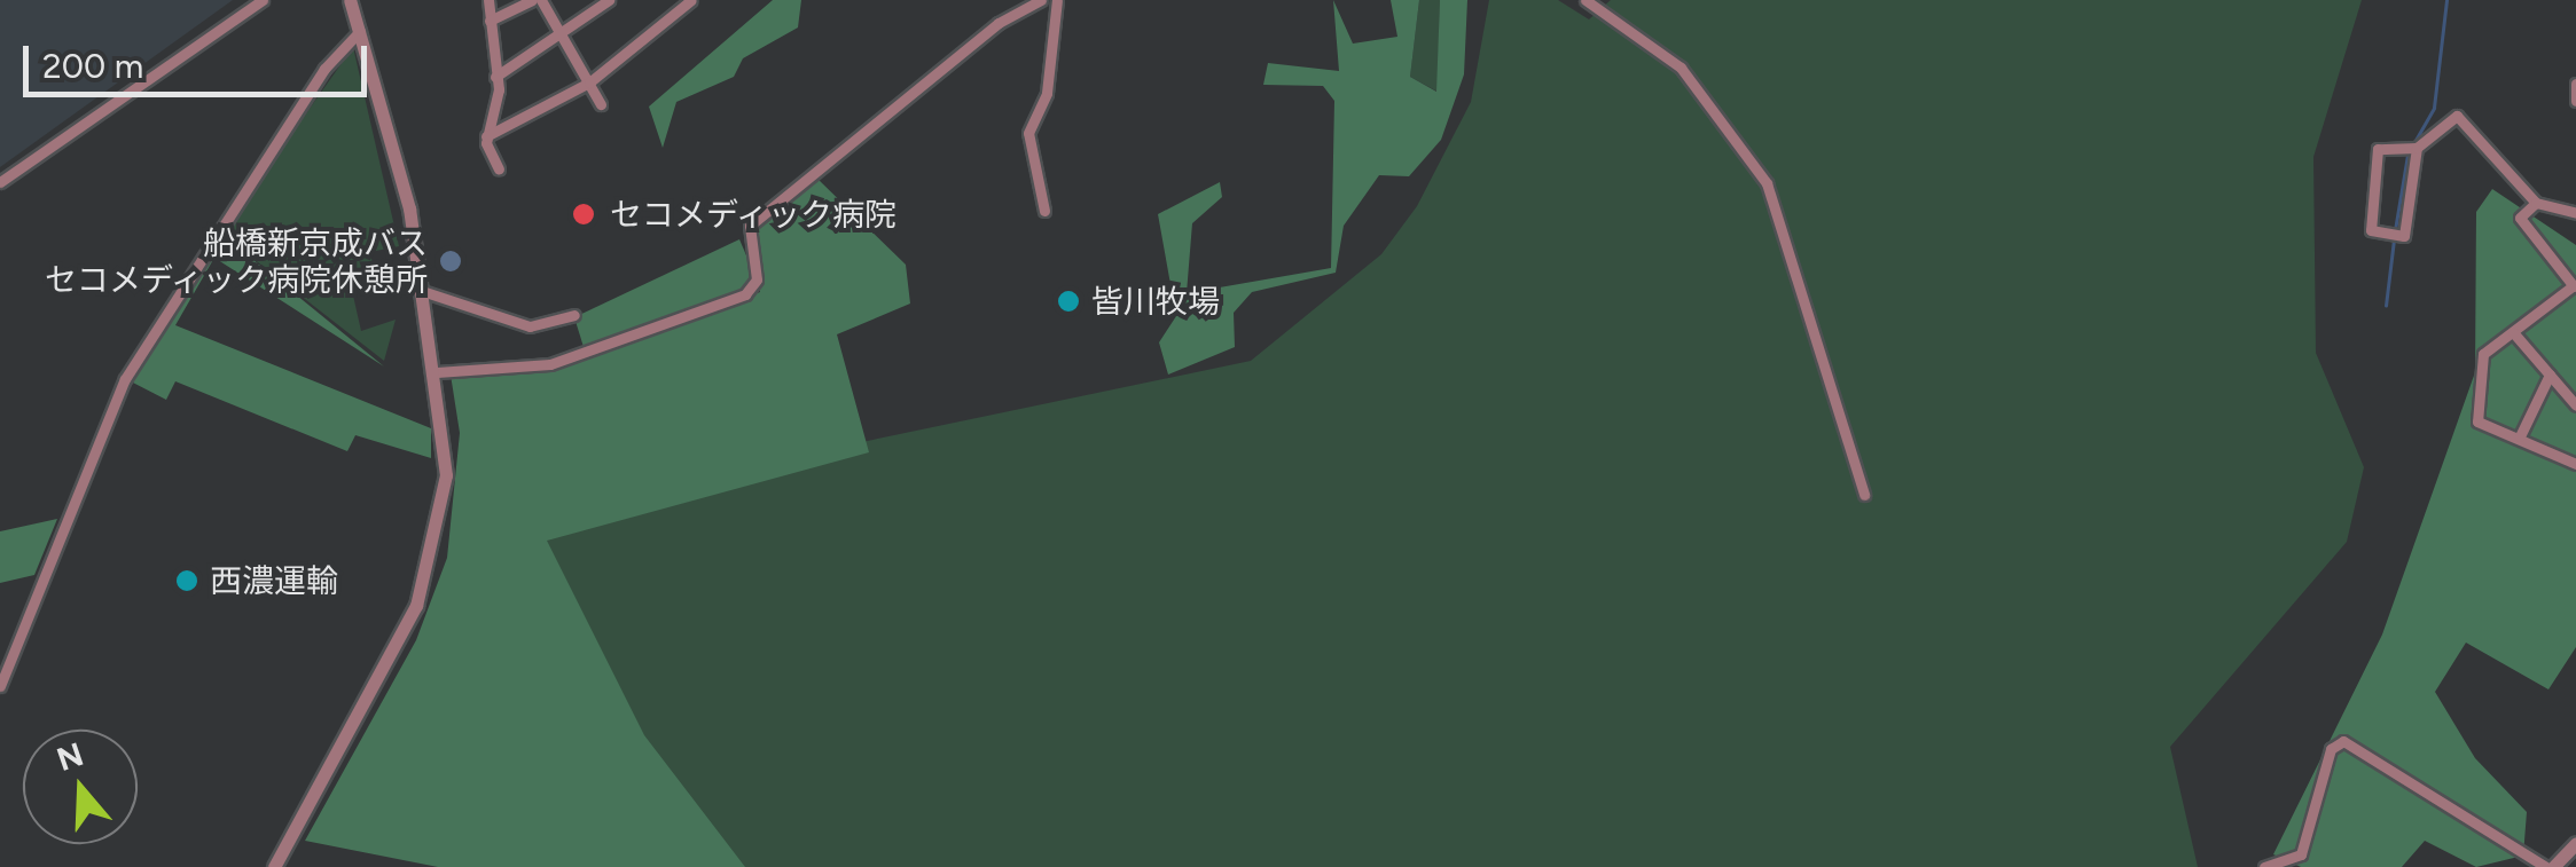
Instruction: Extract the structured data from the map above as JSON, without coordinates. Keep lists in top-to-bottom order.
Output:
{
  "places": [
    "セコメディック病院",
    "船橋新京成バス セコメディック病院休憩所",
    "皆川牧場",
    "西濃運輸"
  ],
  "scale_bar": "200 m",
  "north": "top"
}
